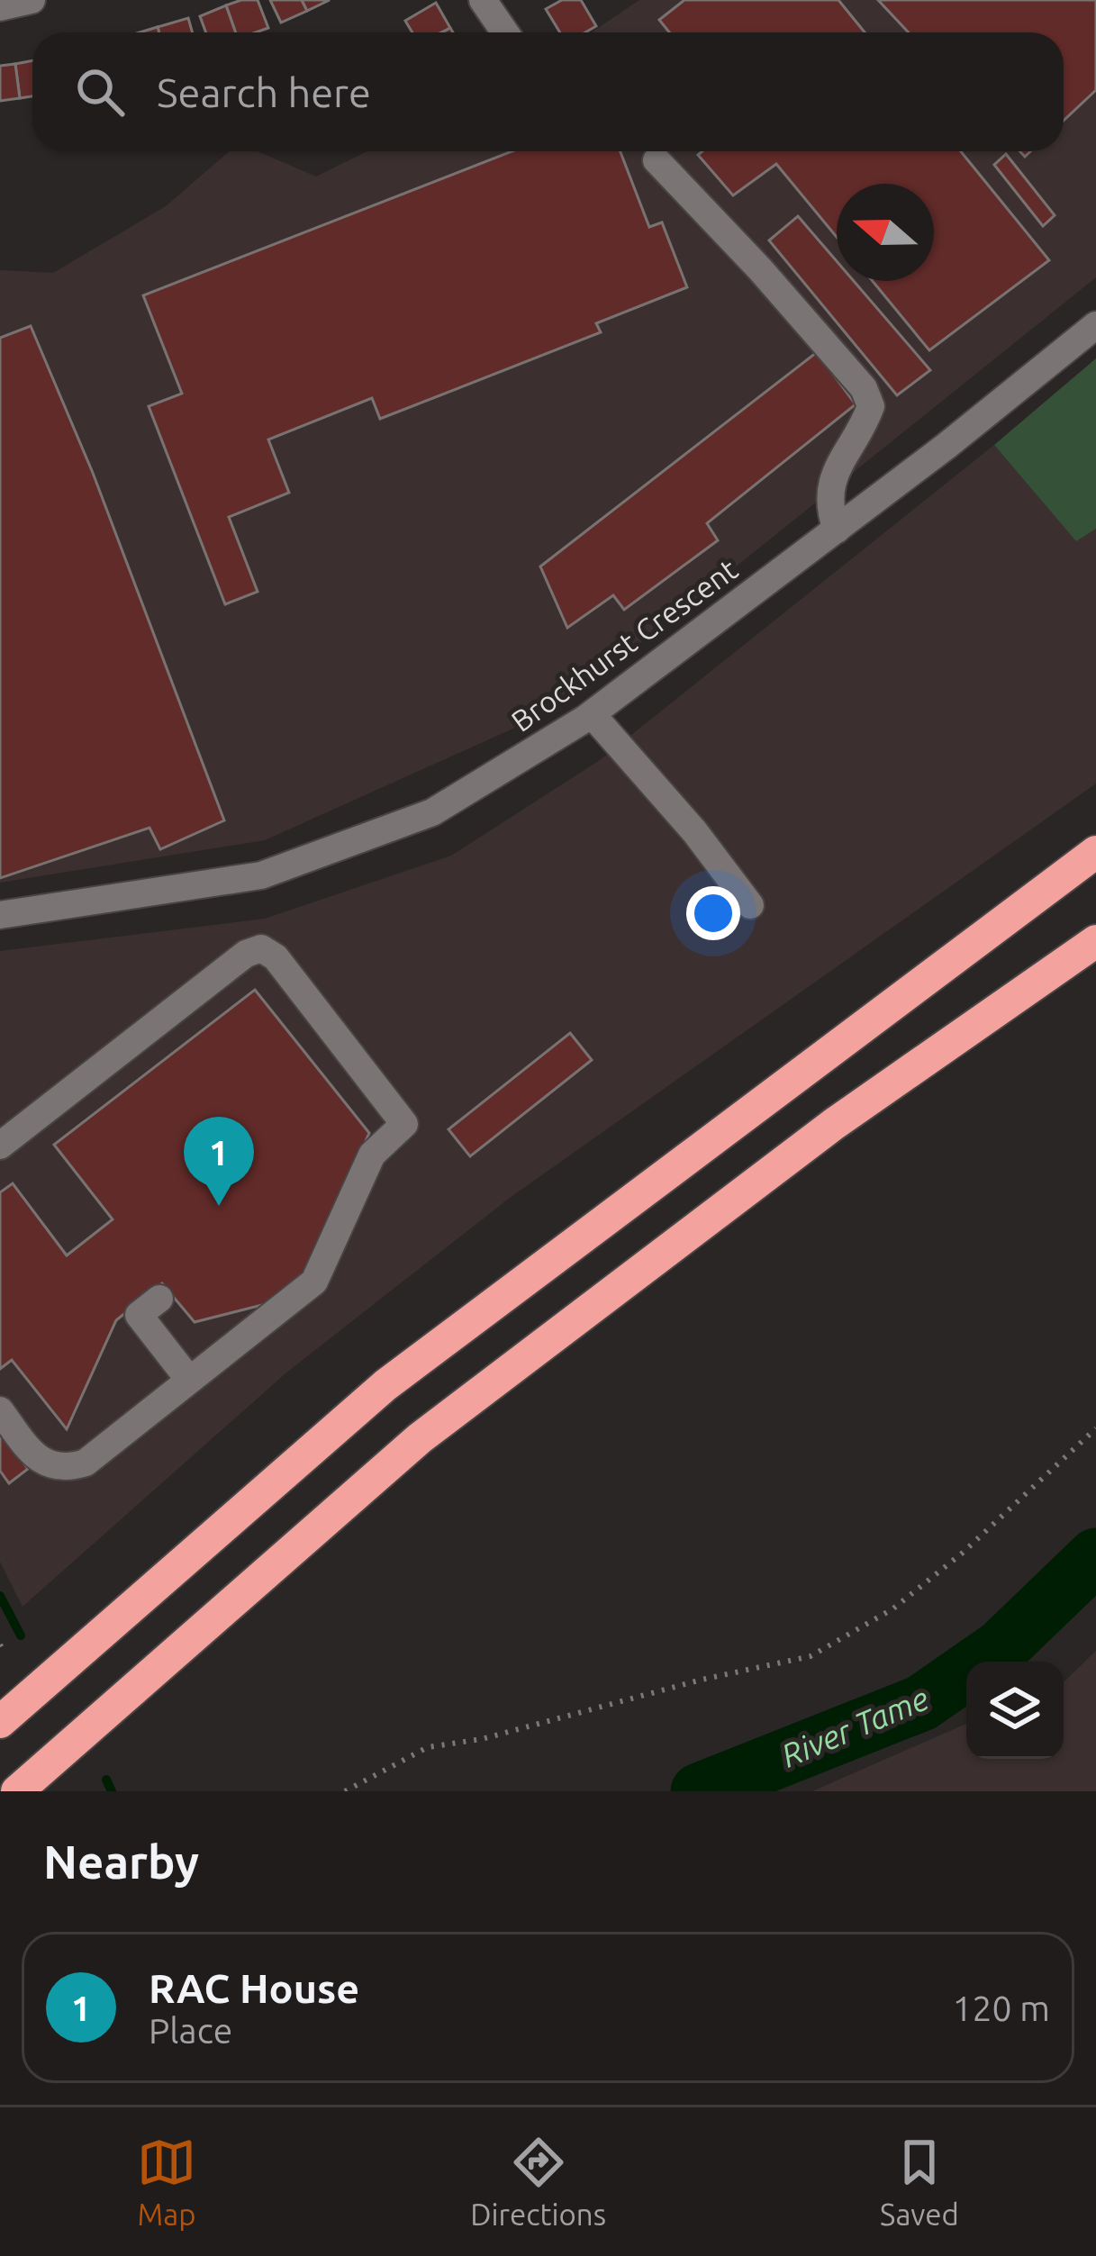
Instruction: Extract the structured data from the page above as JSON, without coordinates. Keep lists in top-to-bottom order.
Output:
{
  "streets": {
    "street": ["Brockhurst Crescent"]
  },
  "water": ["River Tame"],
  "north": "left",
  "page": {
    "search": "Search here",
    "pins": "1",
    "heading": "Nearby",
    "list": [
      {
        "mark": "1",
        "name": "RAC House",
        "note": "Place",
        "value": "120 m"
      }
    ],
    "nav": ["Map", "Directions", "Saved"]
  }
}
